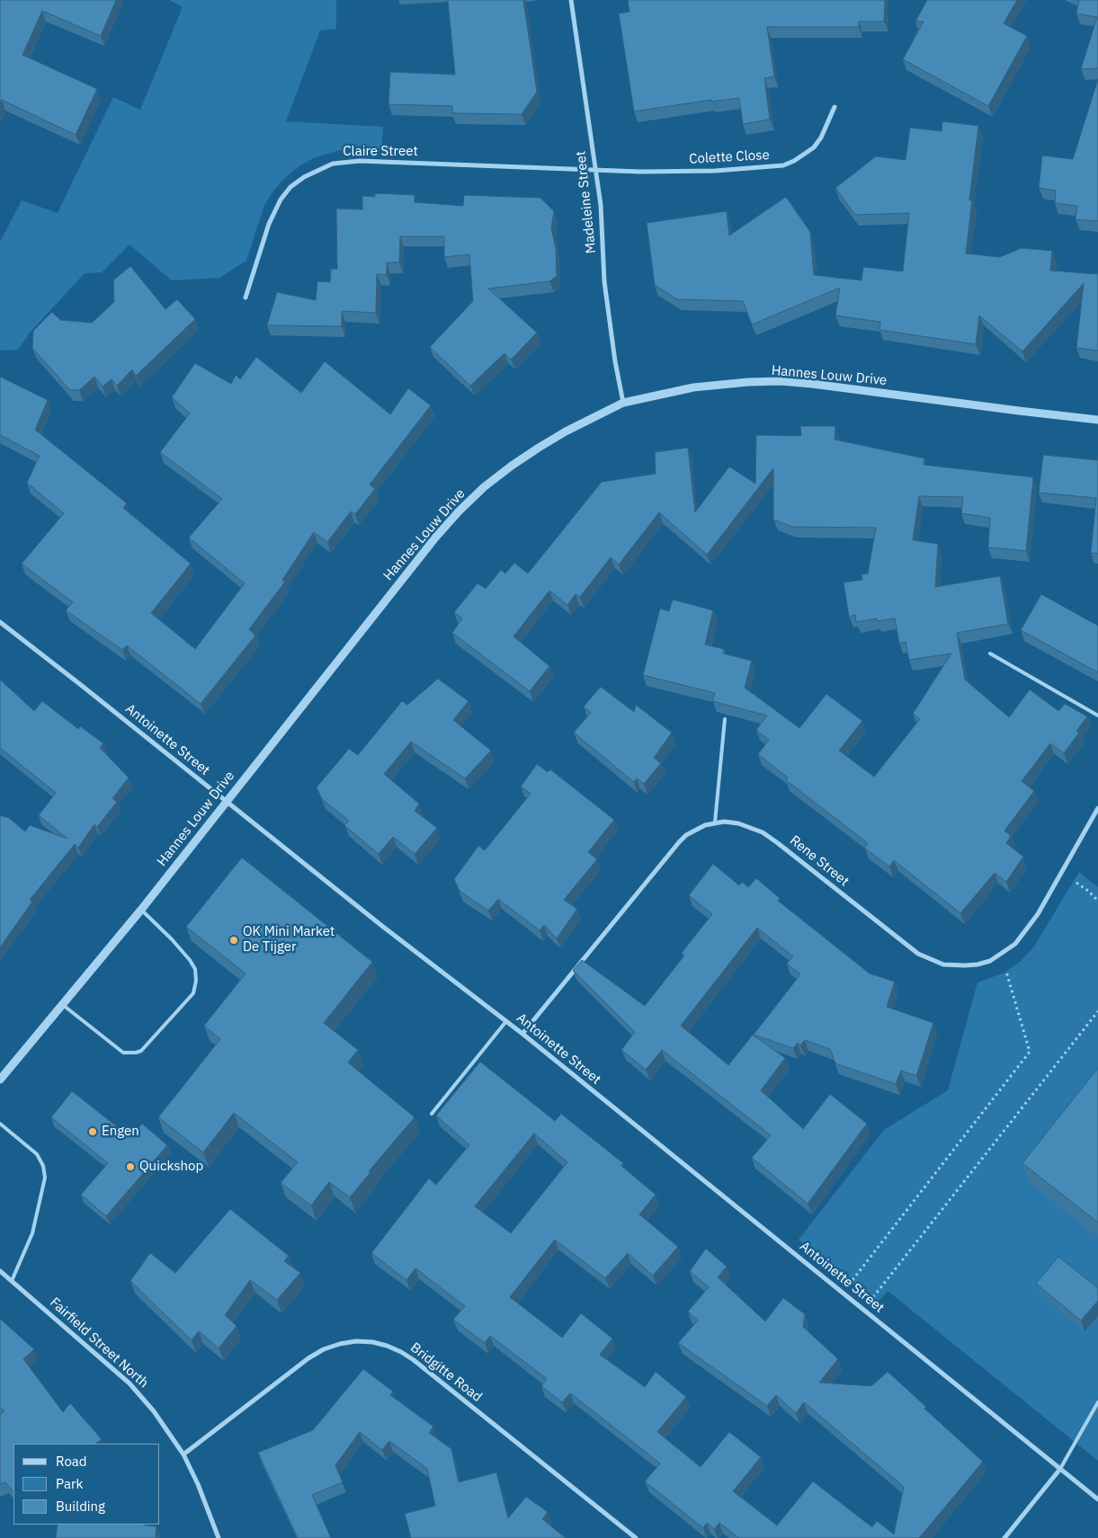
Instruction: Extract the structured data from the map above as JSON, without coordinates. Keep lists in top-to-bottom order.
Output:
{
  "streets": {
    "street": [
      "Claire Street",
      "Colette Close",
      "Madeleine Street",
      "Hannes Louw Drive",
      "Antoinette Street",
      "Rene Street",
      "Fairfield Street North",
      "Bridgitte Road"
    ]
  },
  "crossings": [
    ["Claire Street", "Colette Close"],
    ["Claire Street", "Madeleine Street"],
    ["Colette Close", "Madeleine Street"],
    ["Madeleine Street", "Hannes Louw Drive"],
    ["Hannes Louw Drive", "Antoinette Street"],
    ["Antoinette Street", "Rene Street"],
    ["Fairfield Street North", "Bridgitte Road"]
  ],
  "places": ["OK Mini Market De Tijger", "Engen", "Quickshop"],
  "legend": ["Road", "Park", "Building"]
}
